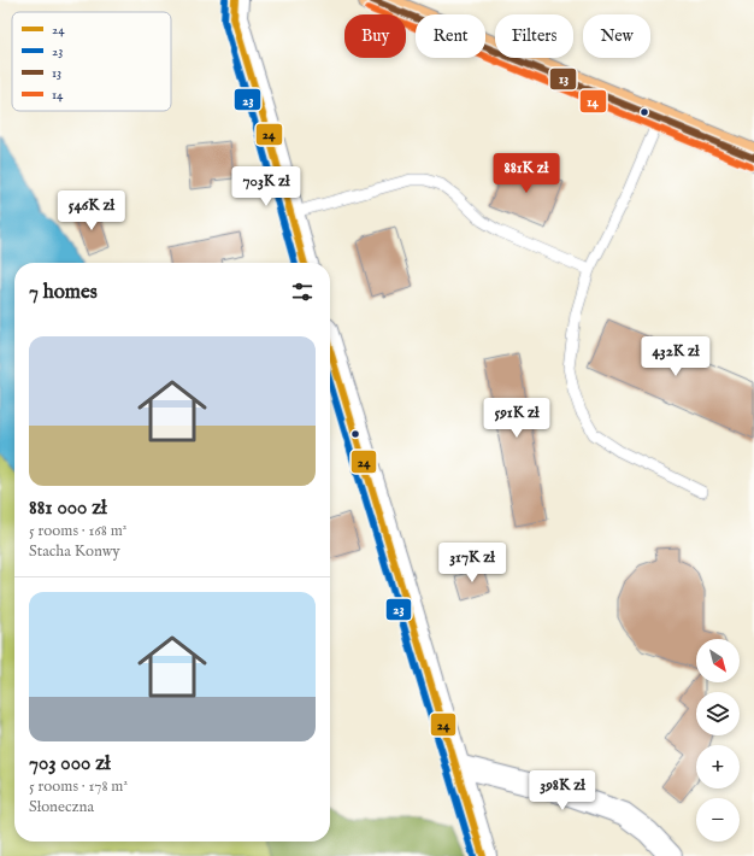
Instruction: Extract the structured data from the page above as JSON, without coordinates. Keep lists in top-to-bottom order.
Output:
{
  "lines": [
    "transit line 24",
    "transit line 23",
    "transit line 13",
    "transit line 14"
  ],
  "legend": [
    "24",
    "23",
    "13",
    "14"
  ],
  "north": "bottom right",
  "page": {
    "chip": [
      "Buy",
      "Rent",
      "Filters",
      "New"
    ],
    "price": [
      "881K zł",
      "703K zł",
      "546K zł",
      "432K zł",
      "591K zł",
      "317K zł",
      "398K zł"
    ],
    "heading": "7 homes",
    "list": [
      {
        "name": "881 000 zł",
        "note": "5 rooms · 168 m² · Stacha Konwy"
      },
      {
        "name": "703 000 zł",
        "note": "5 rooms · 178 m² · Słoneczna"
      }
    ],
    "map_buttons": ["+", "−"]
  }
}
